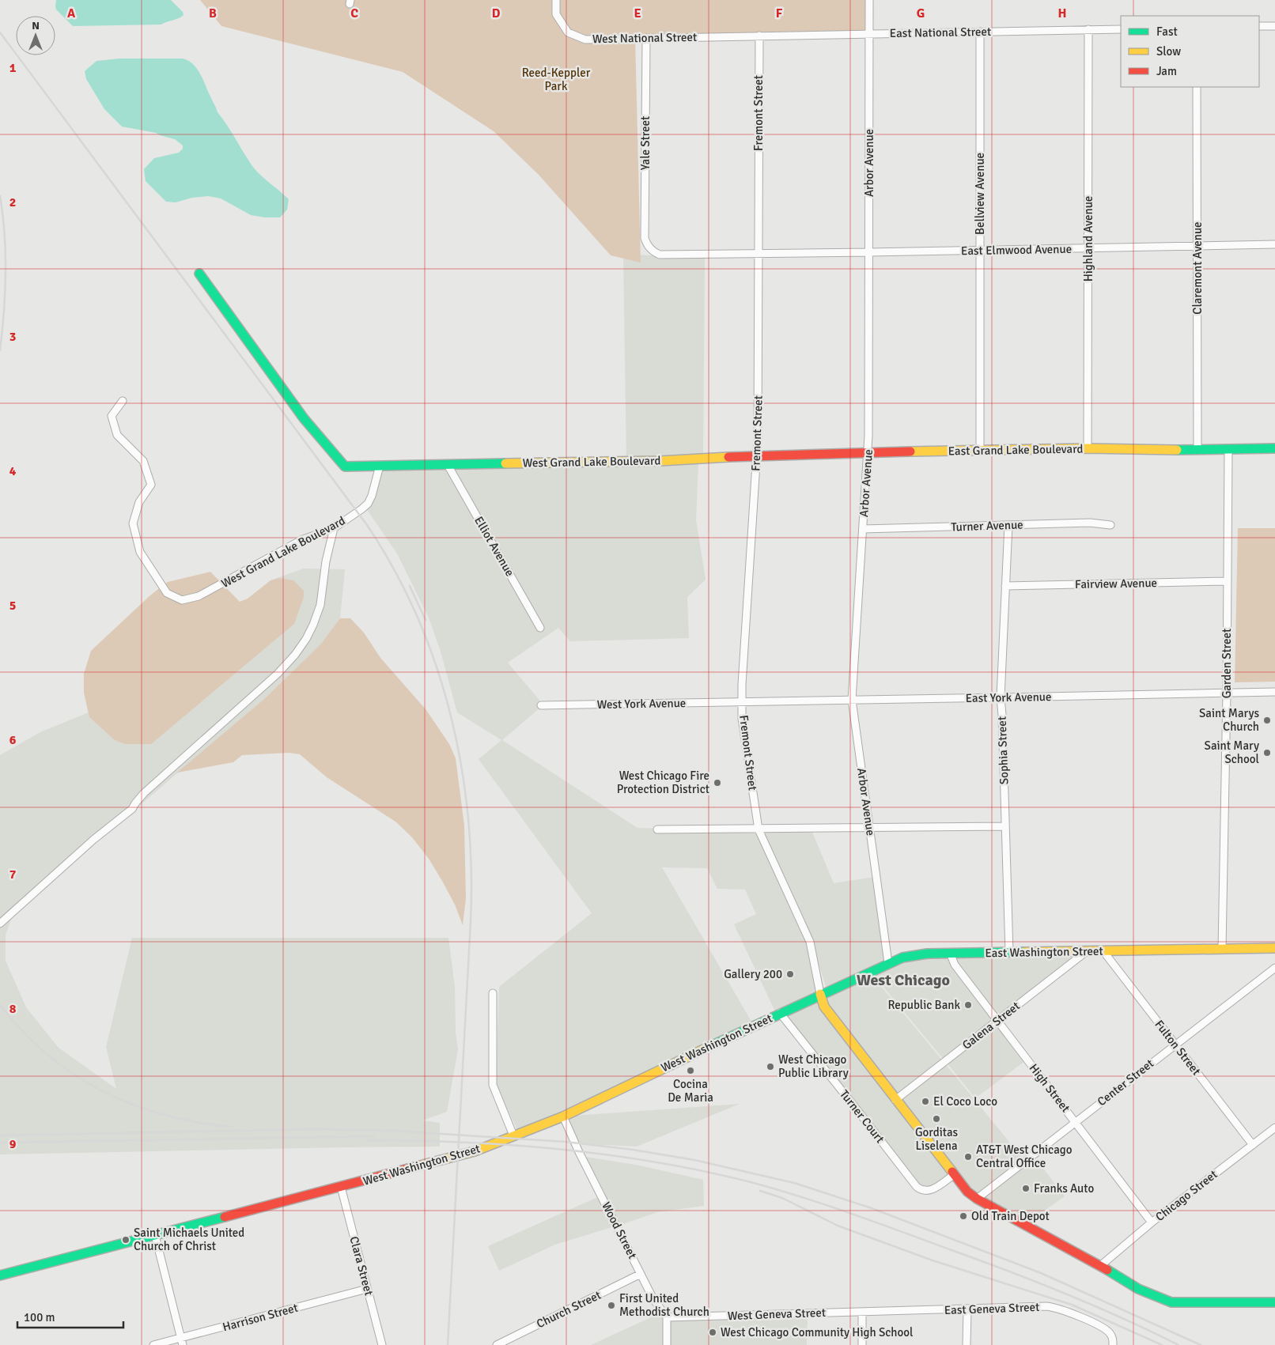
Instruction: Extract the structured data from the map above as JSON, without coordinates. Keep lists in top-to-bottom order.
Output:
{
  "streets": {
    "street": [
      "East National Street",
      "West National Street",
      "Fremont Street",
      "Yale Street",
      "Arbor Avenue",
      "Bellview Avenue",
      "Highland Avenue",
      "East Elmwood Avenue",
      "Claremont Avenue",
      "East Grand Lake Boulevard",
      "West Grand Lake Boulevard",
      "Turner Avenue",
      "Elliot Avenue",
      "Fairview Avenue",
      "Garden Street",
      "East York Avenue",
      "West York Avenue",
      "Sophia Street",
      "East Washington Street",
      "Galena Street",
      "West Washington Street",
      "Fulton Street",
      "Center Street",
      "High Street",
      "Turner Court",
      "Chicago Street",
      "Wood Street",
      "Clara Street",
      "East Geneva Street",
      "Church Street",
      "West Geneva Street",
      "Harrison Street"
    ]
  },
  "crossings": [
    ["East National Street", "West National Street"],
    ["East National Street", "Fremont Street"],
    ["East National Street", "Arbor Avenue"],
    ["East National Street", "Bellview Avenue"],
    ["East National Street", "Highland Avenue"],
    ["West National Street", "Fremont Street"],
    ["West National Street", "Yale Street"],
    ["Fremont Street", "East Elmwood Avenue"],
    ["Fremont Street", "East Grand Lake Boulevard"],
    ["Fremont Street", "West Grand Lake Boulevard"],
    ["Fremont Street", "East York Avenue"],
    ["Fremont Street", "West York Avenue"],
    ["Fremont Street", "East Washington Street"],
    ["Fremont Street", "West Washington Street"],
    ["Yale Street", "East Elmwood Avenue"],
    ["Arbor Avenue", "East Elmwood Avenue"],
    ["Arbor Avenue", "East Grand Lake Boulevard"],
    ["Arbor Avenue", "Turner Avenue"],
    ["Arbor Avenue", "East York Avenue"],
    ["Arbor Avenue", "East Washington Street"],
    ["Bellview Avenue", "East Elmwood Avenue"],
    ["Bellview Avenue", "East Grand Lake Boulevard"],
    ["Highland Avenue", "East Elmwood Avenue"],
    ["Highland Avenue", "East Grand Lake Boulevard"],
    ["East Elmwood Avenue", "Claremont Avenue"],
    ["Claremont Avenue", "East Grand Lake Boulevard"],
    ["East Grand Lake Boulevard", "West Grand Lake Boulevard"],
    ["East Grand Lake Boulevard", "Garden Street"],
    ["West Grand Lake Boulevard", "Elliot Avenue"],
    ["Turner Avenue", "Sophia Street"],
    ["Fairview Avenue", "Garden Street"],
    ["Fairview Avenue", "Sophia Street"],
    ["Garden Street", "East York Avenue"],
    ["Garden Street", "East Washington Street"],
    ["East York Avenue", "West York Avenue"],
    ["East York Avenue", "Sophia Street"],
    ["Sophia Street", "East Washington Street"],
    ["East Washington Street", "Galena Street"],
    ["East Washington Street", "West Washington Street"],
    ["East Washington Street", "Fulton Street"],
    ["East Washington Street", "High Street"],
    ["Galena Street", "High Street"],
    ["West Washington Street", "Turner Court"],
    ["West Washington Street", "Wood Street"],
    ["West Washington Street", "Clara Street"],
    ["Fulton Street", "Center Street"],
    ["Fulton Street", "Chicago Street"],
    ["Center Street", "High Street"],
    ["High Street", "Chicago Street"],
    ["Wood Street", "Church Street"],
    ["Wood Street", "West Geneva Street"],
    ["Clara Street", "Harrison Street"],
    ["East Geneva Street", "West Geneva Street"]
  ],
  "districts": ["West Chicago"],
  "parks": ["Reed-Keppler Park"],
  "places": [
    "Saint Marys Church",
    "Saint Mary School",
    "West Chicago Fire Protection District",
    "Gallery 200",
    "Republic Bank",
    "West Chicago Public Library",
    "Cocina De Maria",
    "El Coco Loco",
    "Gorditas Liselena",
    "AT&T West Chicago Central Office",
    "Franks Auto",
    "Old Train Depot",
    "Saint Michaels United Church of Christ",
    "First United Methodist Church",
    "West Chicago Community High School"
  ],
  "legend": ["Fast", "Slow", "Jam"],
  "scale_bar": "100 m",
  "north": "top",
  "grid": {
    "columns": [
      "A",
      "B",
      "C",
      "D",
      "E",
      "F",
      "G",
      "H"
    ],
    "rows": [
      "1",
      "2",
      "3",
      "4",
      "5",
      "6",
      "7",
      "8",
      "9"
    ]
  }
}
